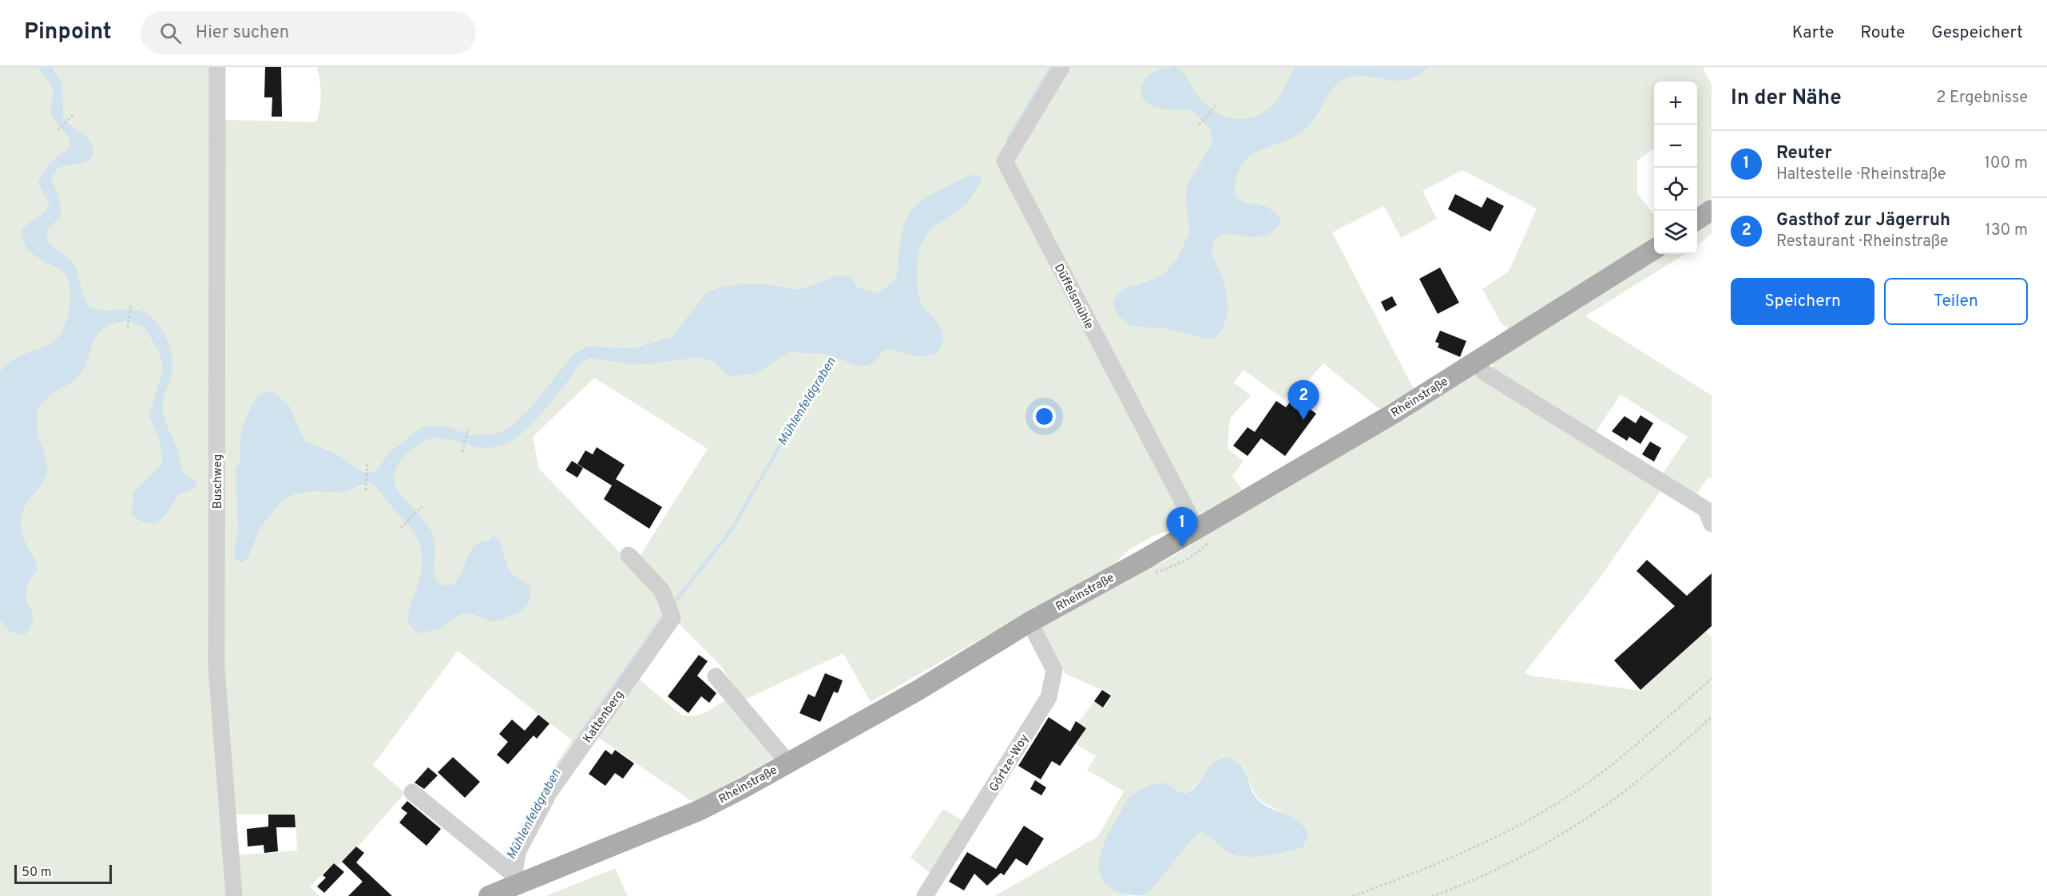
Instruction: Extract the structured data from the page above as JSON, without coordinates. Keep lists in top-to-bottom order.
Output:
{
  "streets": {
    "main road": ["Rheinstraße"],
    "street": [
      "Düffelsmühle",
      "Buschweg",
      "Kattenberg",
      "Görtze-Woy"
    ]
  },
  "crossings": [
    ["Düffelsmühle", "Rheinstraße"],
    ["Rheinstraße", "Kattenberg"],
    ["Rheinstraße", "Görtze-Woy"]
  ],
  "water": ["Mühlenfeldgraben"],
  "scale_bar": "50 m",
  "page": {
    "header": "Pinpoint",
    "search": "Hier suchen",
    "nav": ["Karte", "Route", "Gespeichert"],
    "heading": ["In der Nähe", "2 Ergebnisse"],
    "map_buttons": ["+", "−"],
    "list": [
      {
        "mark": "1",
        "name": "Reuter",
        "note": "Haltestelle · Rheinstraße",
        "value": "100 m"
      },
      {
        "mark": "2",
        "name": "Gasthof zur Jägerruh",
        "note": "Restaurant · Rheinstraße",
        "value": "130 m"
      }
    ],
    "buttons": ["Speichern", "Teilen"],
    "pins": ["2", "1"],
    "scale": "50 m"
  }
}
